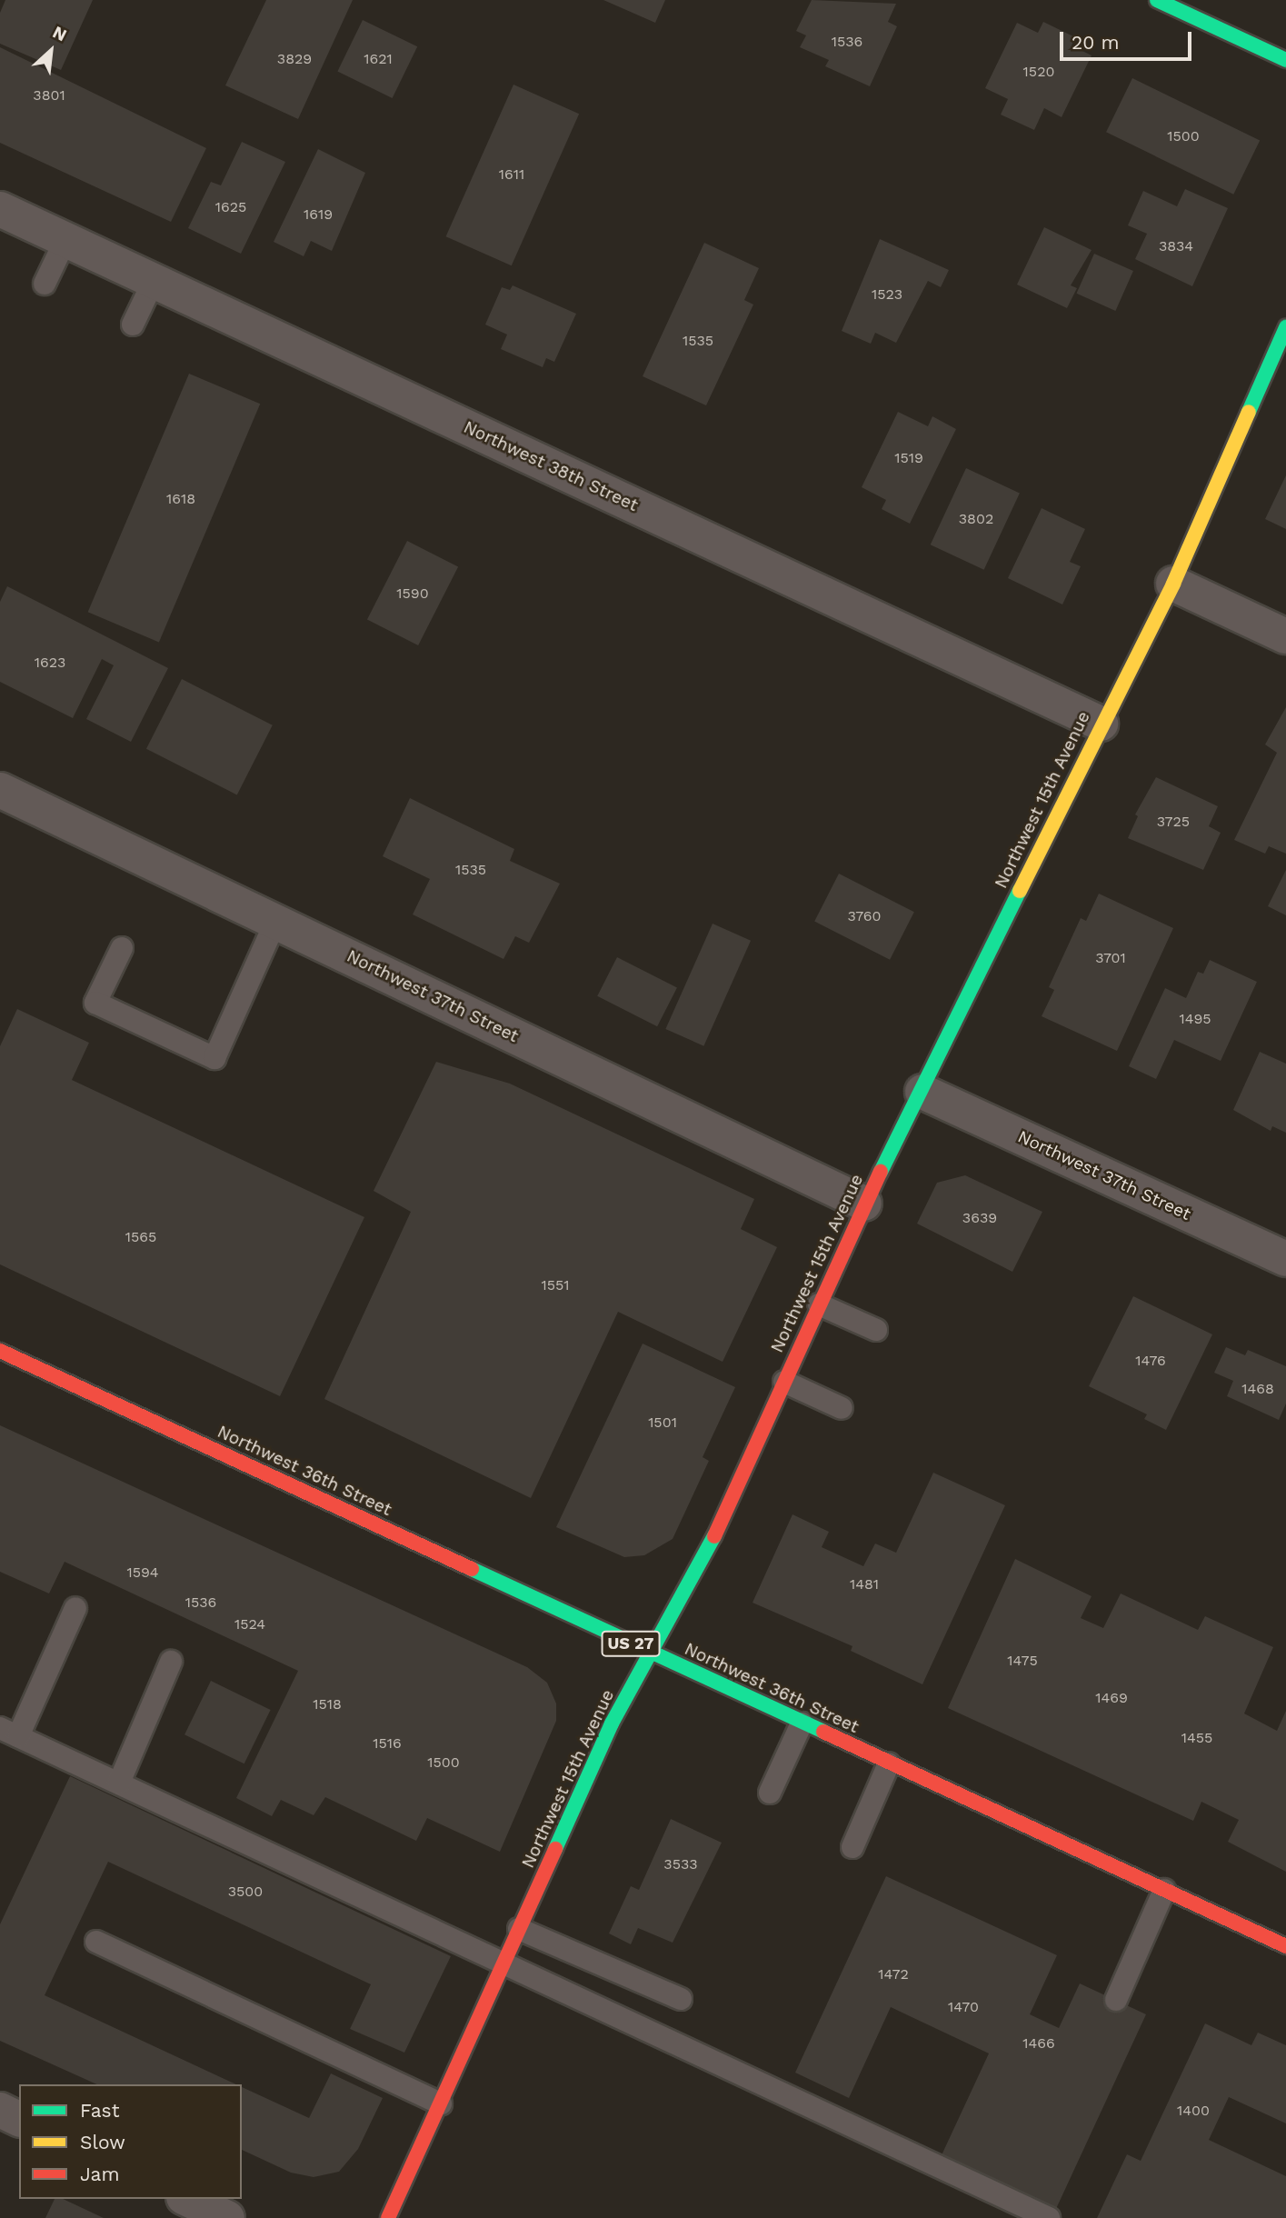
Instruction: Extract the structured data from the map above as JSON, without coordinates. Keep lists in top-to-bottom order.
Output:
{
  "streets": {
    "street": [
      "Northwest 38th Street",
      "Northwest 15th Avenue",
      "Northwest 37th Street",
      "Northwest 36th Street",
      "US 27"
    ]
  },
  "crossings": [
    ["Northwest 38th Street", "Northwest 15th Avenue"],
    ["Northwest 15th Avenue", "Northwest 37th Street"],
    ["Northwest 15th Avenue", "Northwest 36th Street"]
  ],
  "house_numbers": [
    "1536",
    "3829",
    "1621",
    "1520",
    "3801",
    "1500",
    "1611",
    "1625",
    "1619",
    "3834",
    "1523",
    "1535",
    "1519",
    "1618",
    "3802",
    "1590",
    "1623",
    "3725",
    "1535",
    "3760",
    "3701",
    "1495",
    "3639",
    "1565",
    "1551",
    "1476",
    "1468",
    "1501",
    "1594",
    "1481",
    "1536",
    "1524",
    "1475",
    "1469",
    "1518",
    "1455",
    "1516",
    "1500",
    "3533",
    "3500",
    "1472",
    "1470",
    "1466",
    "1400"
  ],
  "legend": ["Fast", "Slow", "Jam"],
  "scale_bar": "20 m",
  "north": "top right"
}
